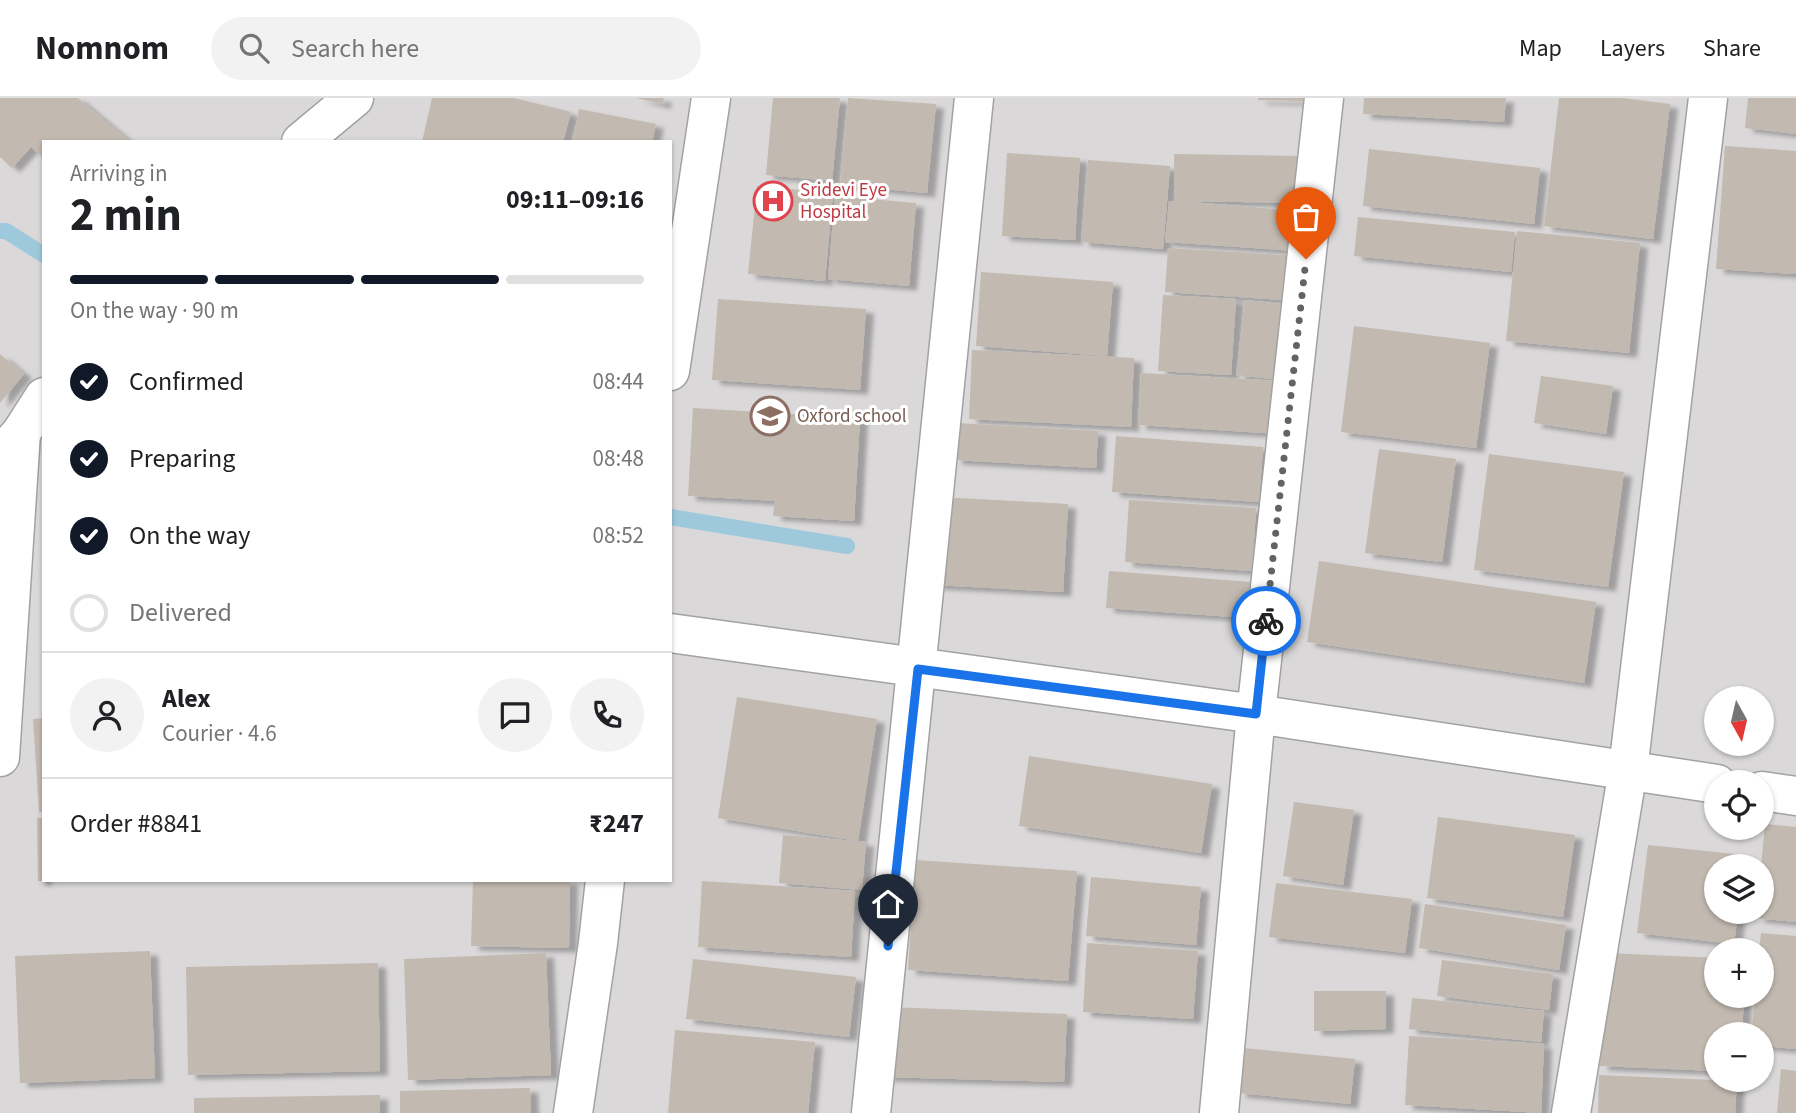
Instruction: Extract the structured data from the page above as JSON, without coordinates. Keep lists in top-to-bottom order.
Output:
{
  "places": {
    "hospital": ["Sridevi Eye Hospital"],
    "school or university": ["Oxford school"]
  },
  "north": "bottom",
  "page": {
    "header": "Nomnom",
    "search": "Search here",
    "nav": ["Map", "Layers", "Share"],
    "heading": ["2 min", "Arriving in", "09:11–09:16"],
    "panel": [
      "Alex",
      "Courier · 4.6",
      "Order #8841",
      "₹247"
    ],
    "bar": "On the way · 90 m",
    "list": [
      ["Confirmed", "08:44"],
      ["Preparing", "08:48"],
      ["On the way", "08:52"],
      "Delivered"
    ],
    "map_buttons": ["+", "−"]
  }
}
